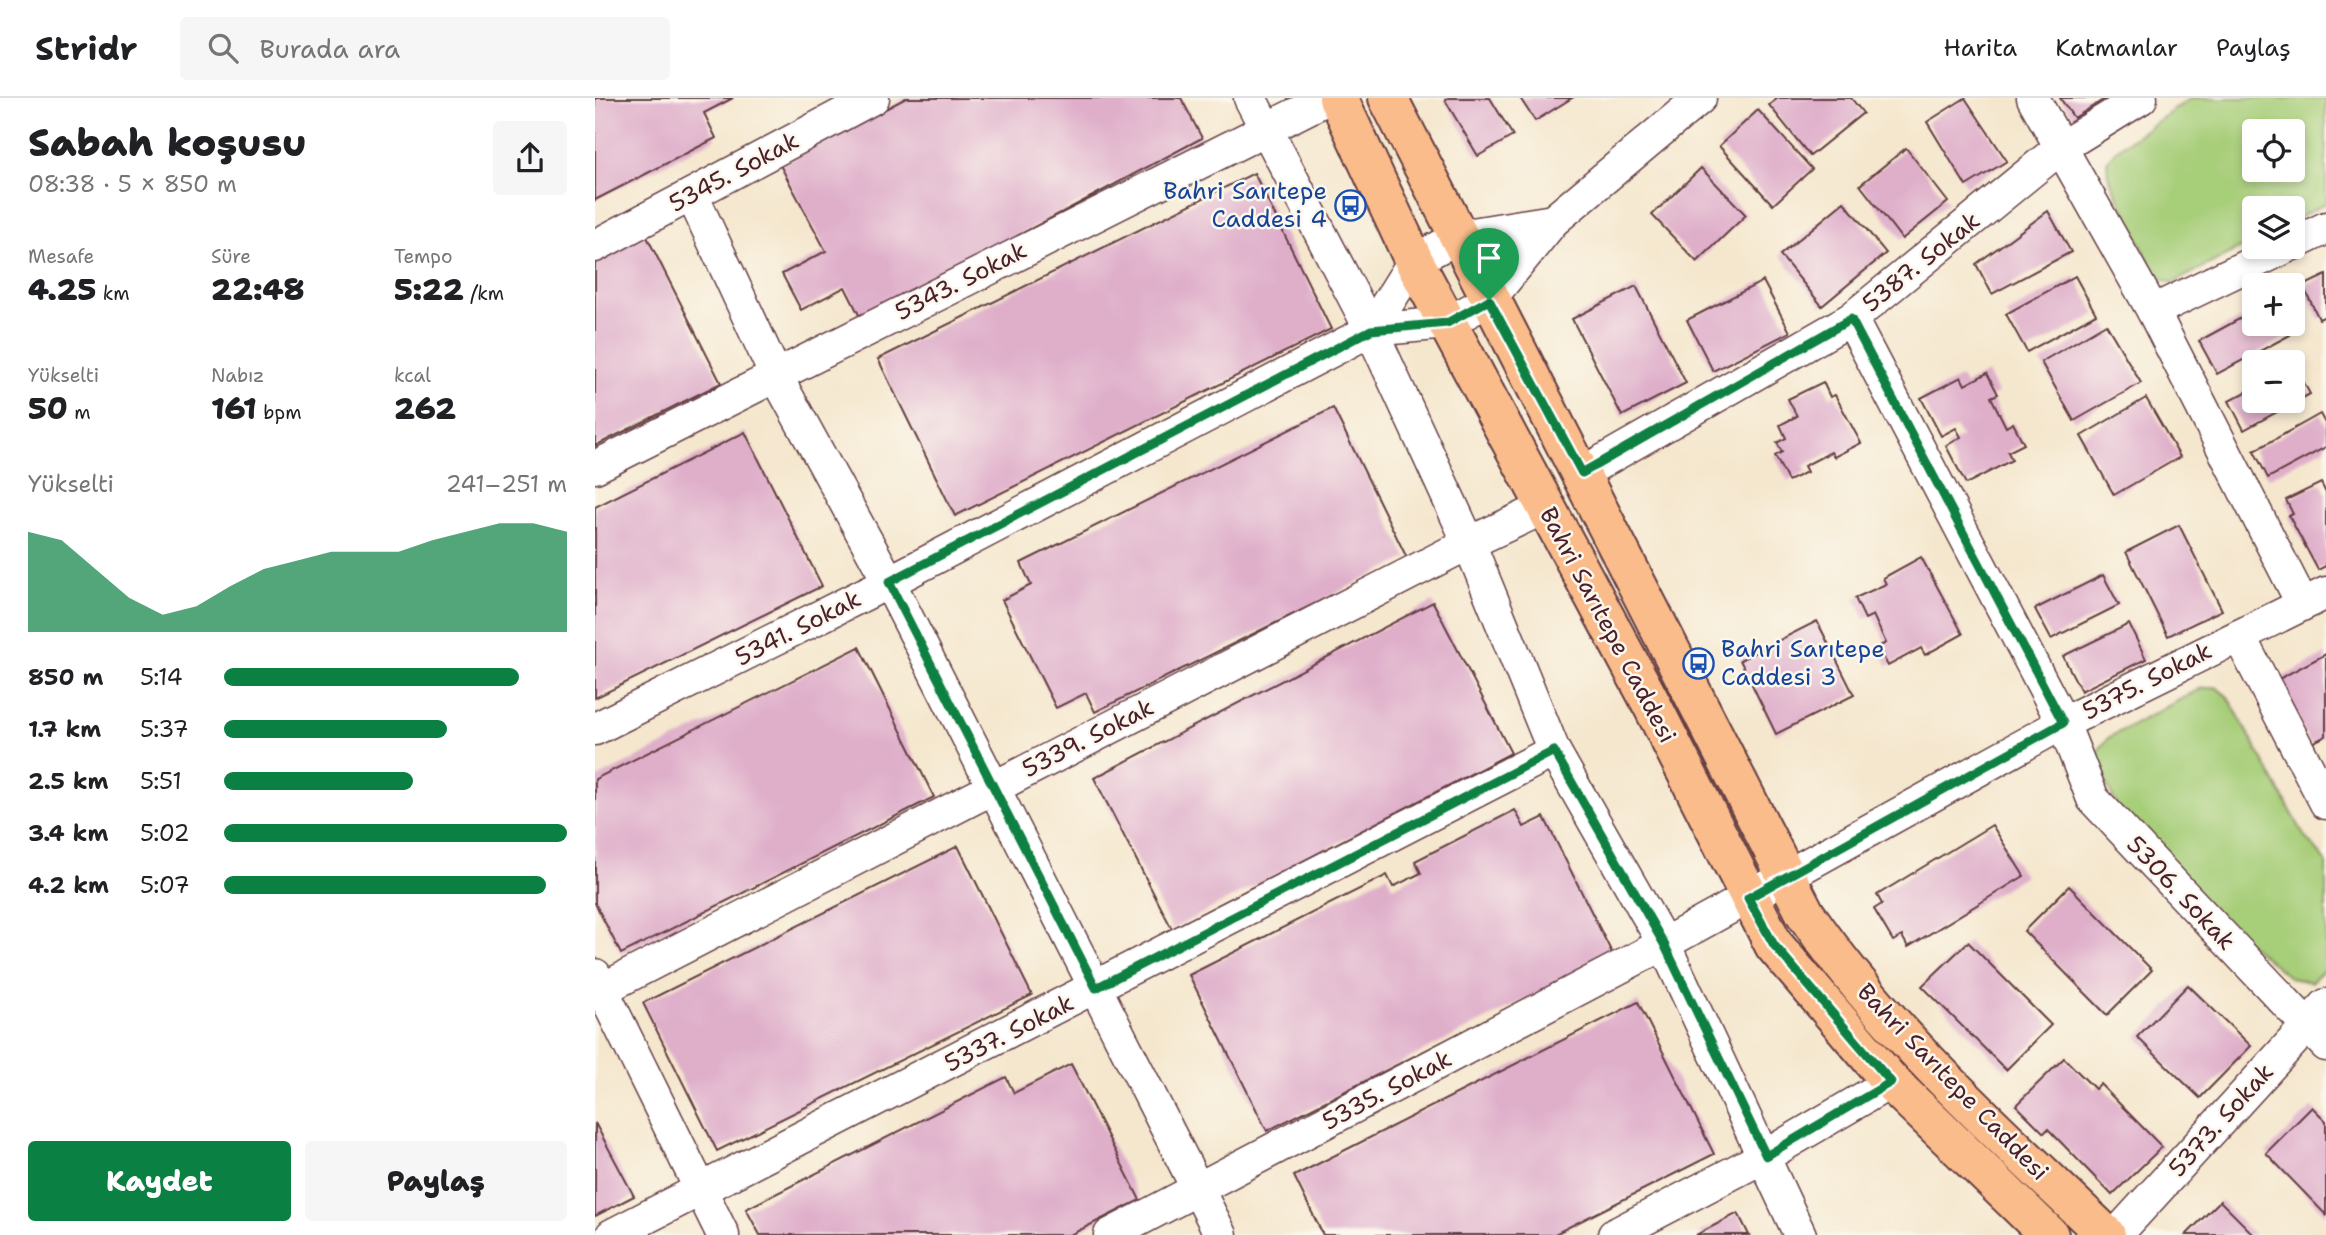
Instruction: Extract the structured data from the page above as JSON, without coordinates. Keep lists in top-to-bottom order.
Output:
{
  "streets": {
    "main road": ["Bahri Sarıtepe Caddesi"],
    "street": [
      "5345. Sokak",
      "5387. Sokak",
      "5343. Sokak",
      "5341. Sokak",
      "5375. Sokak",
      "5339. Sokak",
      "5306. Sokak",
      "5337. Sokak",
      "5335. Sokak",
      "5373. Sokak"
    ]
  },
  "crossings": [
    ["5387. Sokak", "Bahri Sarıtepe Caddesi"],
    ["5387. Sokak", "5306. Sokak"],
    ["Bahri Sarıtepe Caddesi", "5375. Sokak"],
    ["Bahri Sarıtepe Caddesi", "5339. Sokak"],
    ["Bahri Sarıtepe Caddesi", "5335. Sokak"],
    ["5375. Sokak", "5306. Sokak"],
    ["5375. Sokak", "5335. Sokak"],
    ["5306. Sokak", "5373. Sokak"]
  ],
  "places": {
    "bus stop": ["Bahri Sarıtepe Caddesi 4", "Bahri Sarıtepe Caddesi 3"]
  },
  "page": {
    "header": "Stridr",
    "search": "Burada ara",
    "nav": ["Harita", "Katmanlar", "Paylaş"],
    "heading": ["Sabah koşusu", "08:38 · 5 × 850 m"],
    "map_buttons": ["+", "−"],
    "stats": [
      ["Mesafe", "4.25 km"],
      ["Süre", "22:48"],
      ["Tempo", "5:22 /km"],
      ["Yükselti", "50 m"],
      ["Nabız", "161 bpm"],
      ["kcal", "262"]
    ],
    "chart": ["Yükselti", "241–251 m"],
    "list": [
      {
        "name": "850 m",
        "note": "5:14"
      },
      {
        "name": "1.7 km",
        "note": "5:37"
      },
      {
        "name": "2.5 km",
        "note": "5:51"
      },
      {
        "name": "3.4 km",
        "note": "5:02"
      },
      {
        "name": "4.2 km",
        "note": "5:07"
      }
    ],
    "buttons": ["Kaydet", "Paylaş"]
  }
}
